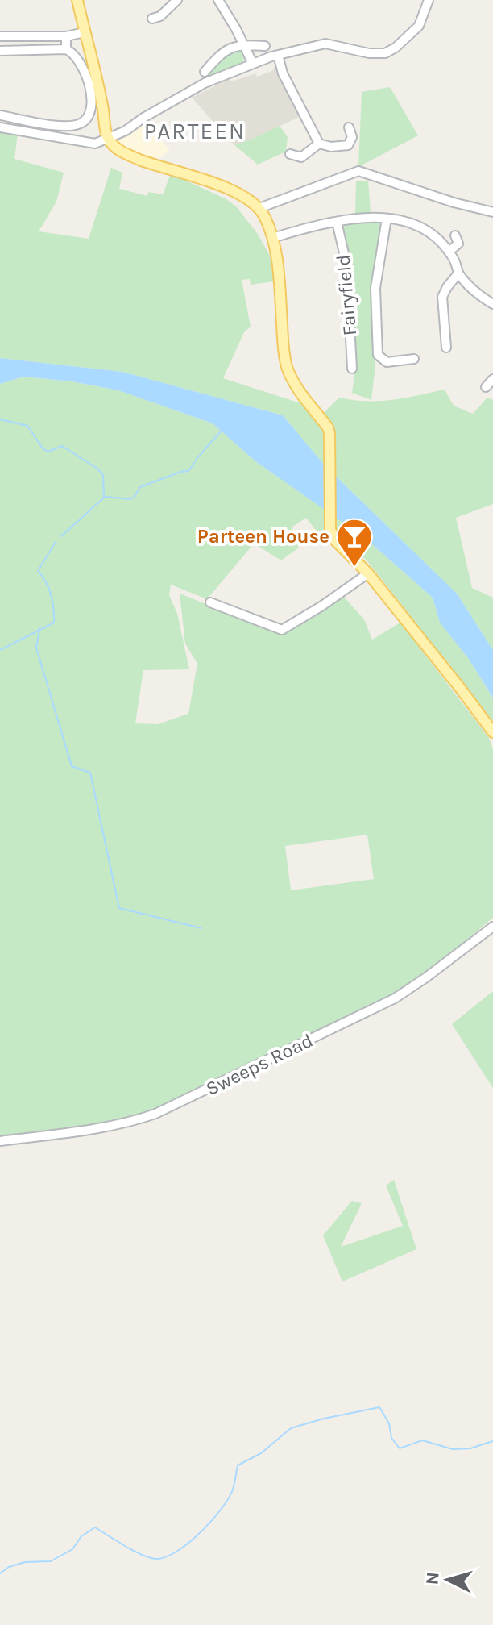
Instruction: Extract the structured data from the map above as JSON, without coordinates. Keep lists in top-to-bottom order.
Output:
{
  "streets": {
    "street": ["Fairyfield", "Sweeps Road"]
  },
  "districts": ["PARTEEN"],
  "places": {
    "bar": ["Parteen House"]
  },
  "north": "left"
}
